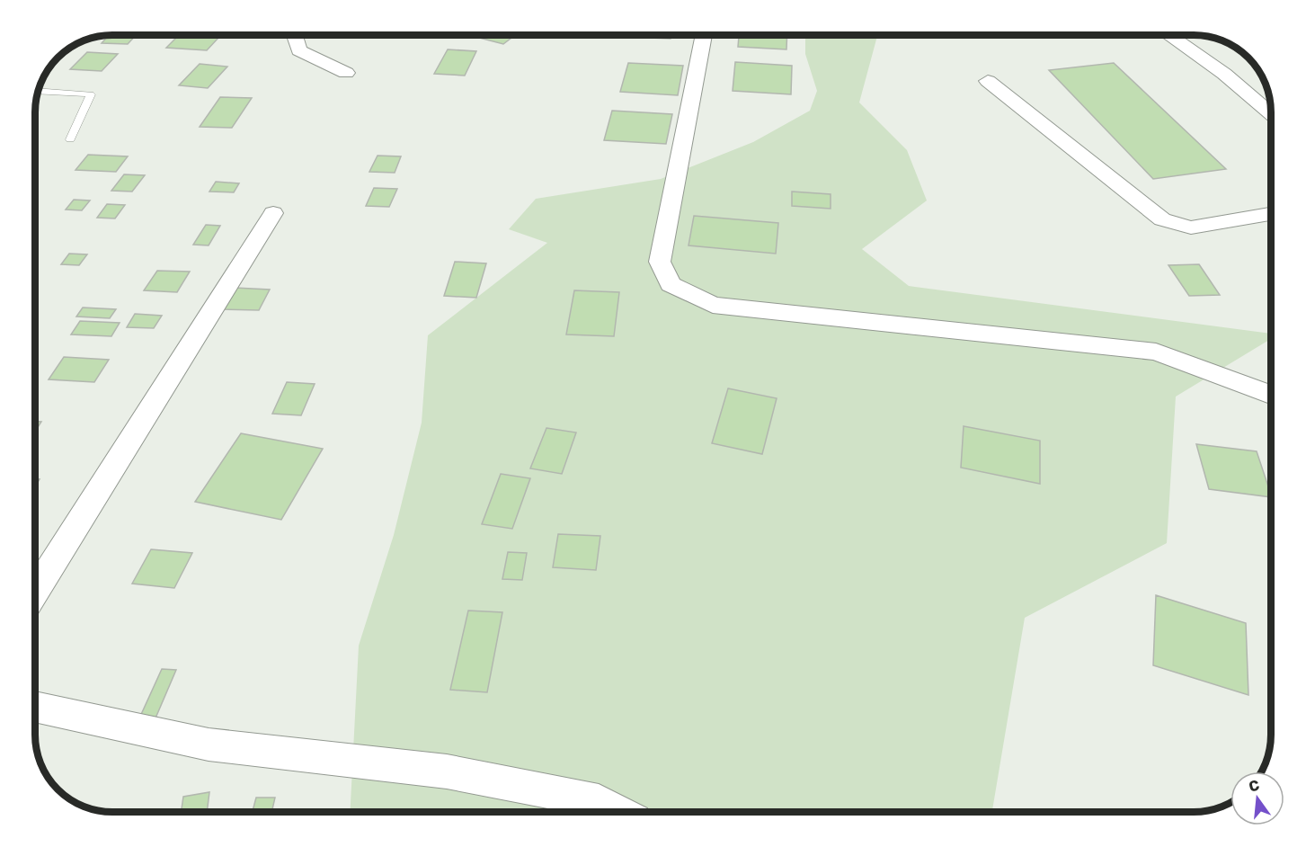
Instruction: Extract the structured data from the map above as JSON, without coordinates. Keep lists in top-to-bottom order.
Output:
{
  "north": "top"
}
